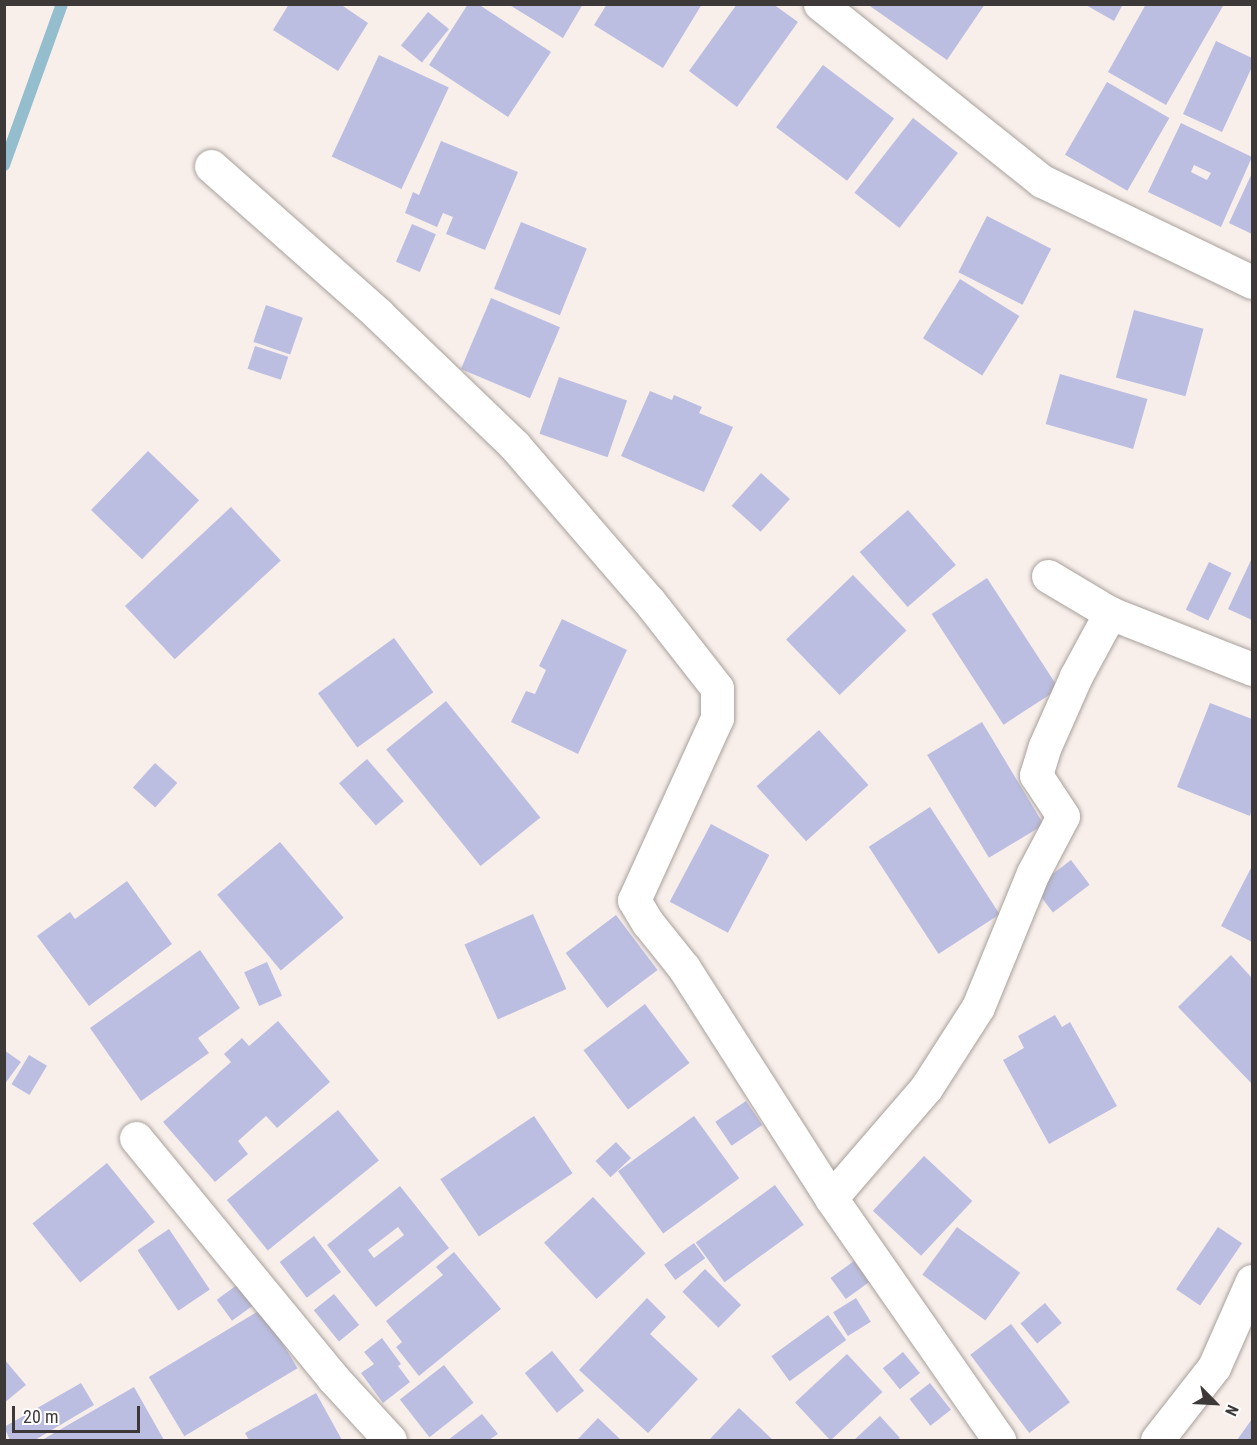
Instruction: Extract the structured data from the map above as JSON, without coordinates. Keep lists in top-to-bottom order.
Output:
{
  "scale_bar": "20 m",
  "north": "bottom right"
}
